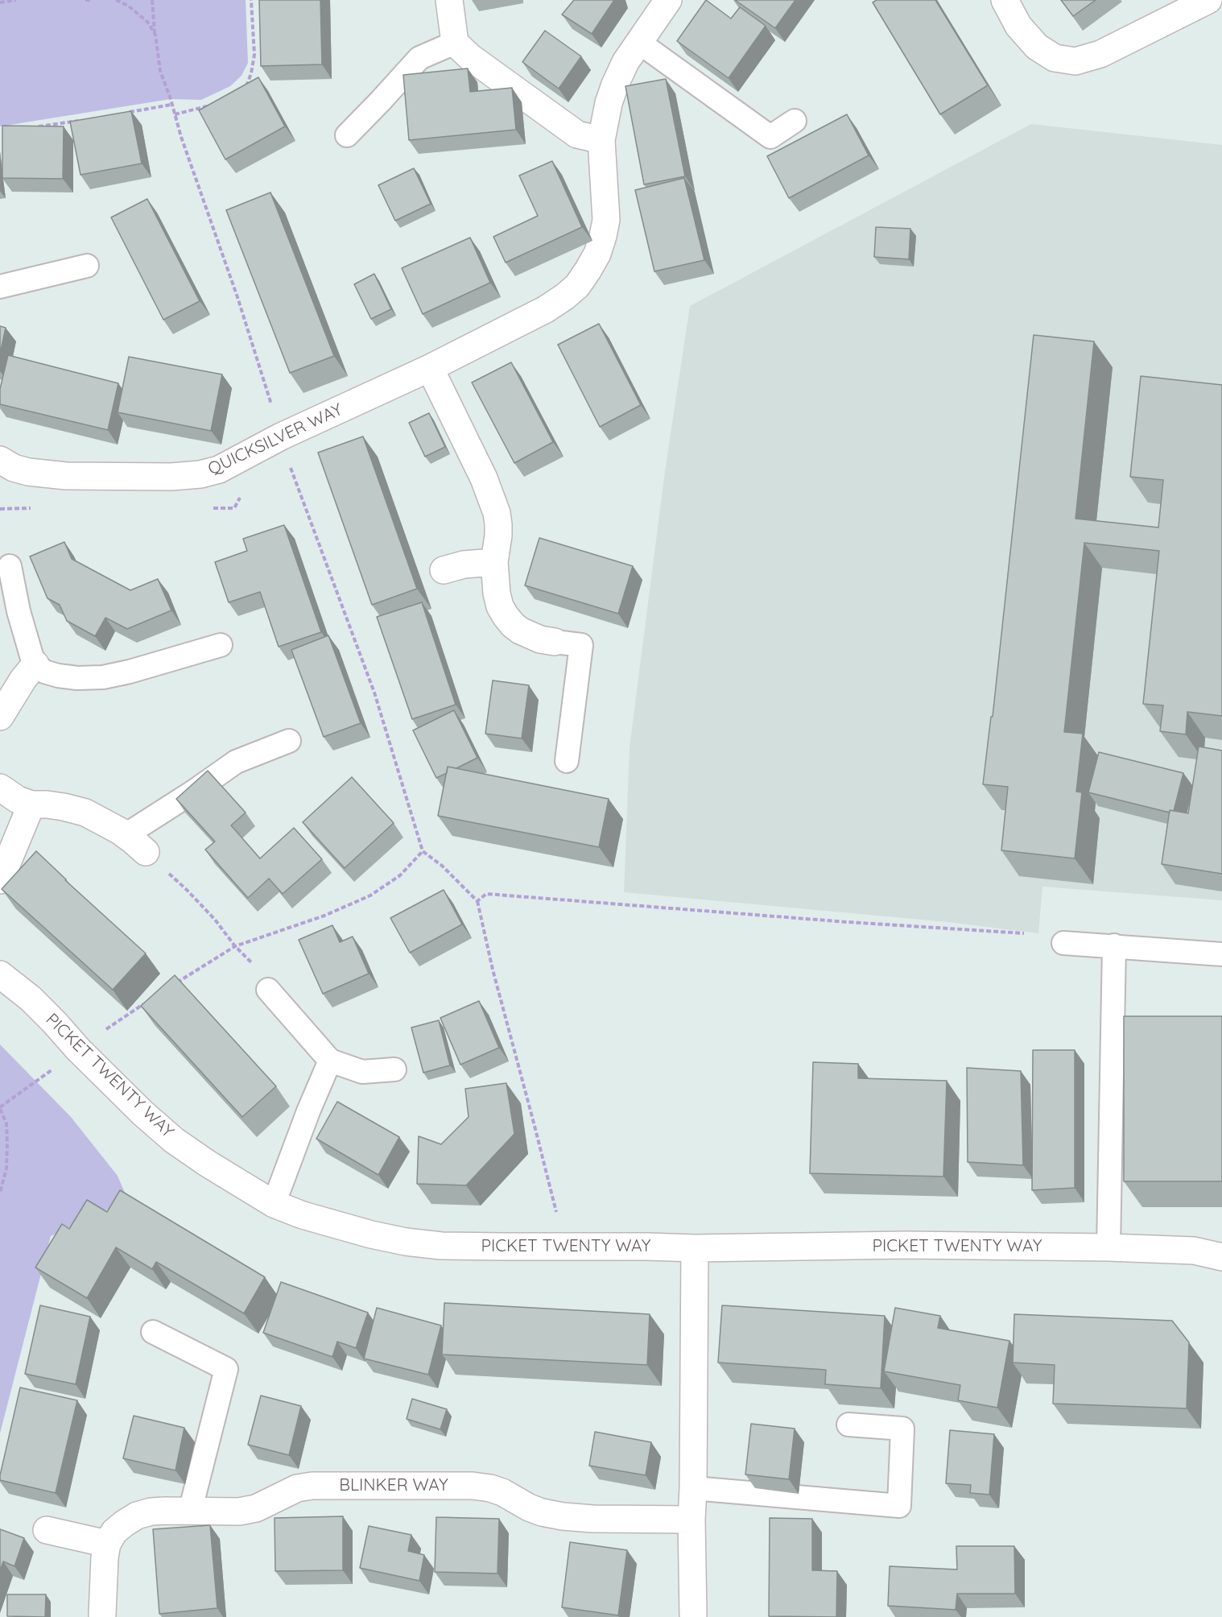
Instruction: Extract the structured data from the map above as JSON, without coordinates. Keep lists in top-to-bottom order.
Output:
{
  "streets": {
    "street": ["QUICKSILVER WAY", "PICKET TWENTY WAY", "BLINKER WAY"]
  }
}
